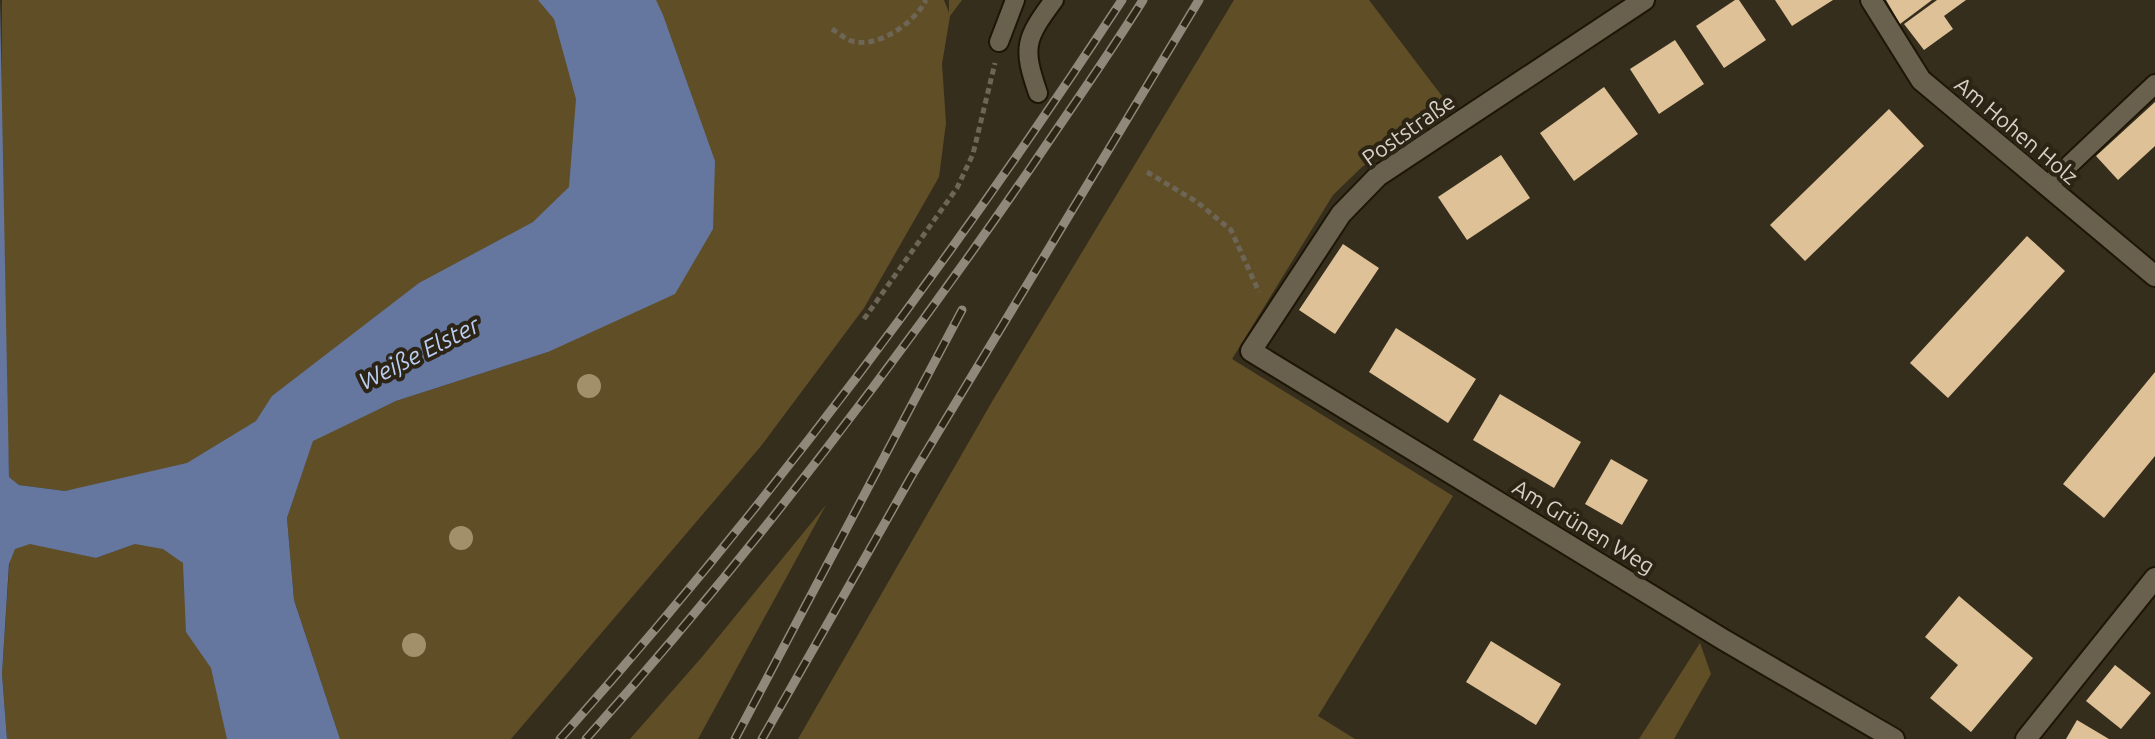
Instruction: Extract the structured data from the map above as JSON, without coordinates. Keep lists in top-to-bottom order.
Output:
{
  "streets": {
    "street": ["Poststraße", "Am Hohen Holz", "Am Grünen Weg"]
  },
  "crossings": [
    ["Poststraße", "Am Grünen Weg"]
  ],
  "water": ["Weiße Elster"]
}
